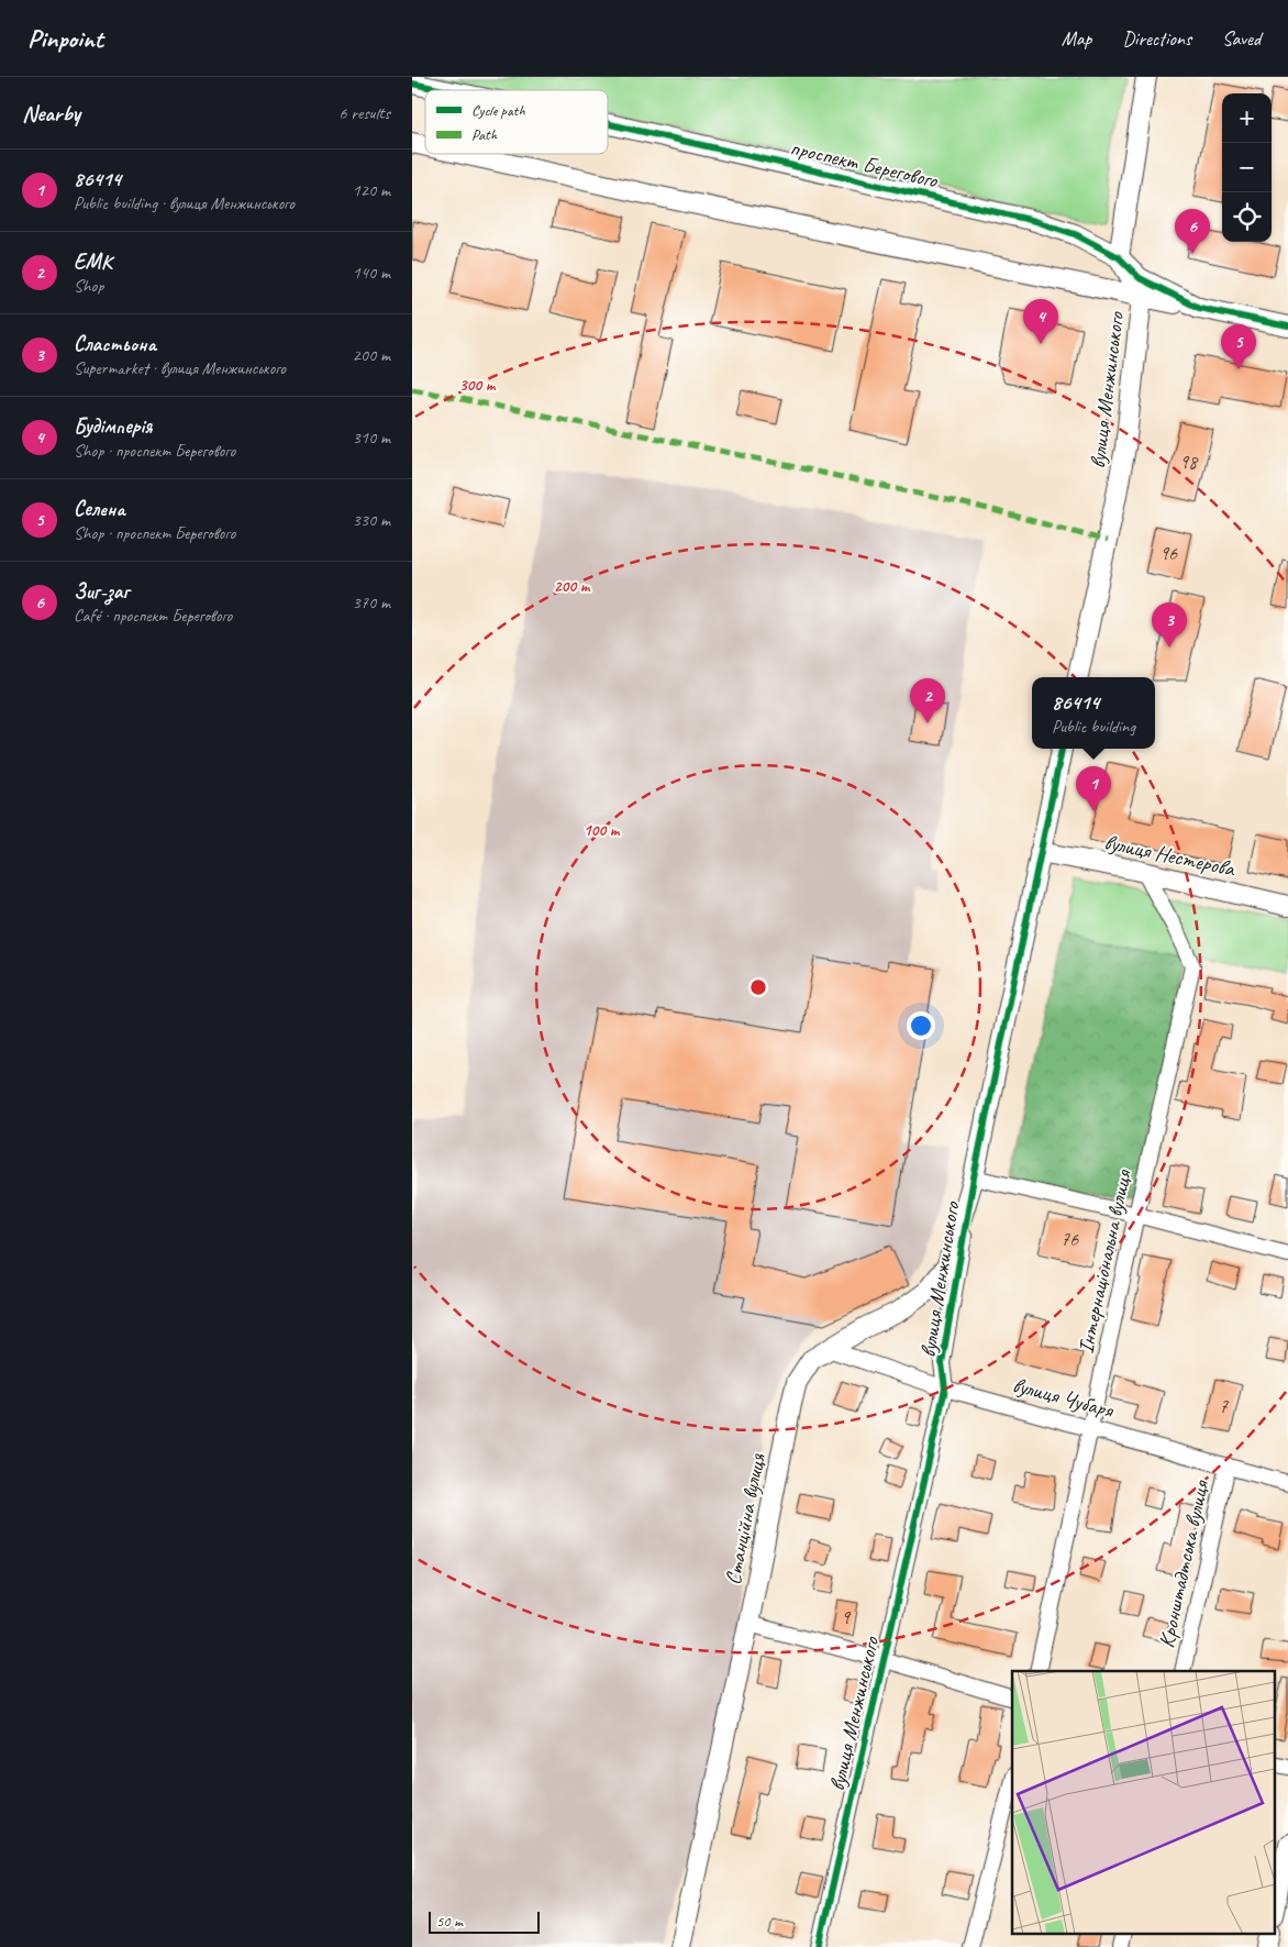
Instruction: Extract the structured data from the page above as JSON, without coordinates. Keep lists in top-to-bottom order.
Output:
{
  "streets": {
    "street": [
      "проспект Берегового",
      "вулиця Менжинського",
      "вулиця Нестерова",
      "Інтернаціональна вулиця",
      "вулиця Чубаря",
      "Станційна вулиця",
      "Кронштадтська вулиця"
    ]
  },
  "crossings": [
    ["проспект Берегового", "вулиця Менжинського"],
    ["вулиця Менжинського", "вулиця Нестерова"],
    ["вулиця Менжинського", "вулиця Чубаря"],
    ["вулиця Менжинського", "Станційна вулиця"],
    ["вулиця Нестерова", "Інтернаціональна вулиця"],
    ["Інтернаціональна вулиця", "вулиця Чубаря"],
    ["вулиця Чубаря", "Станційна вулиця"],
    ["вулиця Чубаря", "Кронштадтська вулиця"]
  ],
  "house_numbers": [
    "98",
    "96",
    "76",
    "7",
    "9"
  ],
  "legend": ["Cycle path", "Path"],
  "scale_bar": "50 m",
  "page": {
    "header": "Pinpoint",
    "nav": ["Map", "Directions", "Saved"],
    "heading": ["Nearby", "6 results"],
    "map_buttons": ["+", "−"],
    "list": [
      {
        "mark": "1",
        "name": "86414",
        "note": "Public building · вулиця Менжинського",
        "value": "120 m"
      },
      {
        "mark": "2",
        "name": "ЕМК",
        "note": "Shop",
        "value": "140 m"
      },
      {
        "mark": "3",
        "name": "Сластьона",
        "note": "Supermarket · вулиця Менжинського",
        "value": "200 m"
      },
      {
        "mark": "4",
        "name": "Будімперія",
        "note": "Shop · проспект Берегового",
        "value": "310 m"
      },
      {
        "mark": "5",
        "name": "Селена",
        "note": "Shop · проспект Берегового",
        "value": "330 m"
      },
      {
        "mark": "6",
        "name": "Зиг-заг",
        "note": "Café · проспект Берегового",
        "value": "370 m"
      }
    ],
    "pins": [
      "6",
      "4",
      "5",
      "3",
      "2",
      "1"
    ],
    "popup": ["86414", "Public building"],
    "scale": "50 m"
  },
  "rings": ["300 m", "200 m", "100 m"]
}
